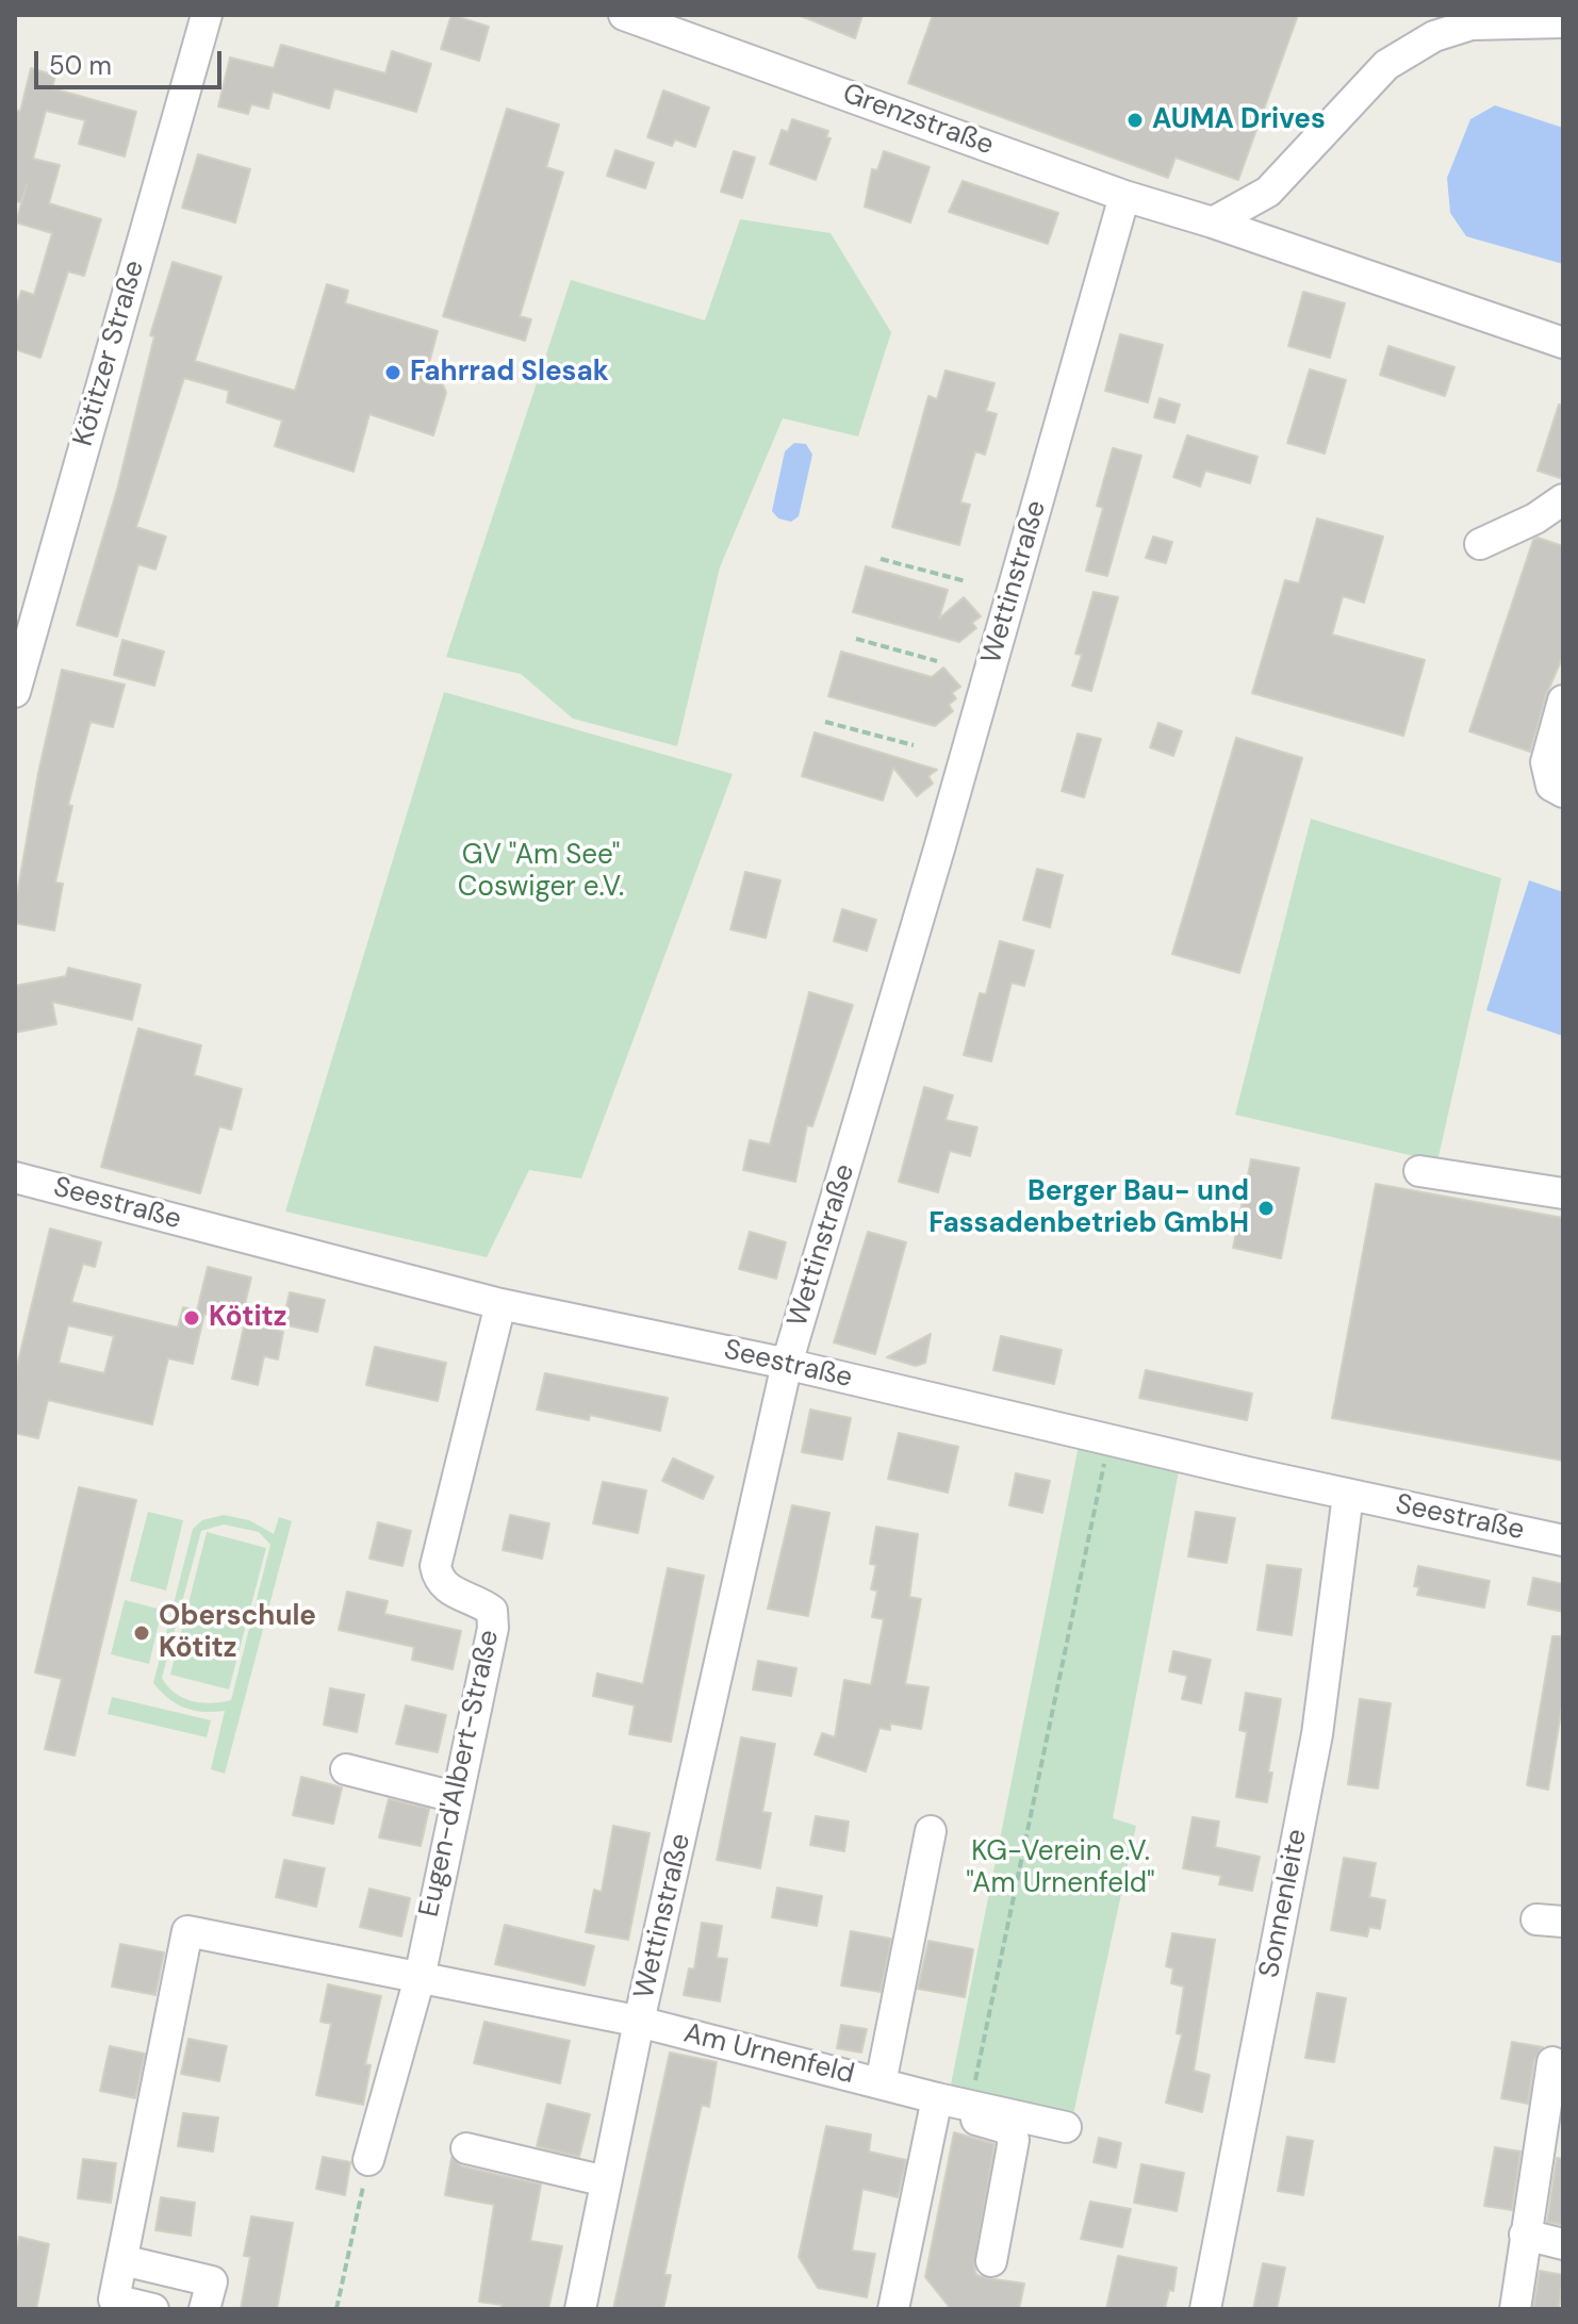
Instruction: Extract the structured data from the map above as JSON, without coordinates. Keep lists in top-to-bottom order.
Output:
{
  "streets": {
    "street": [
      "Grenzstraße",
      "Kötitzer Straße",
      "Wettinstraße",
      "Seestraße",
      "Eugen-d'Albert-Straße",
      "Sonnenleite",
      "Am Urnenfeld"
    ]
  },
  "crossings": [
    ["Grenzstraße", "Wettinstraße"],
    ["Wettinstraße", "Seestraße"],
    ["Wettinstraße", "Am Urnenfeld"],
    ["Seestraße", "Eugen-d'Albert-Straße"],
    ["Seestraße", "Sonnenleite"],
    ["Eugen-d'Albert-Straße", "Am Urnenfeld"]
  ],
  "parks": ["GV \"Am See\" Coswiger e.V.", "KG-Verein e.V. \"Am Urnenfeld\""],
  "places": [
    "AUMA Drives",
    "Fahrrad Slesak",
    "Berger Bau- und Fassadenbetrieb GmbH",
    "Kötitz",
    "Oberschule Kötitz"
  ],
  "scale_bar": "50 m"
}
